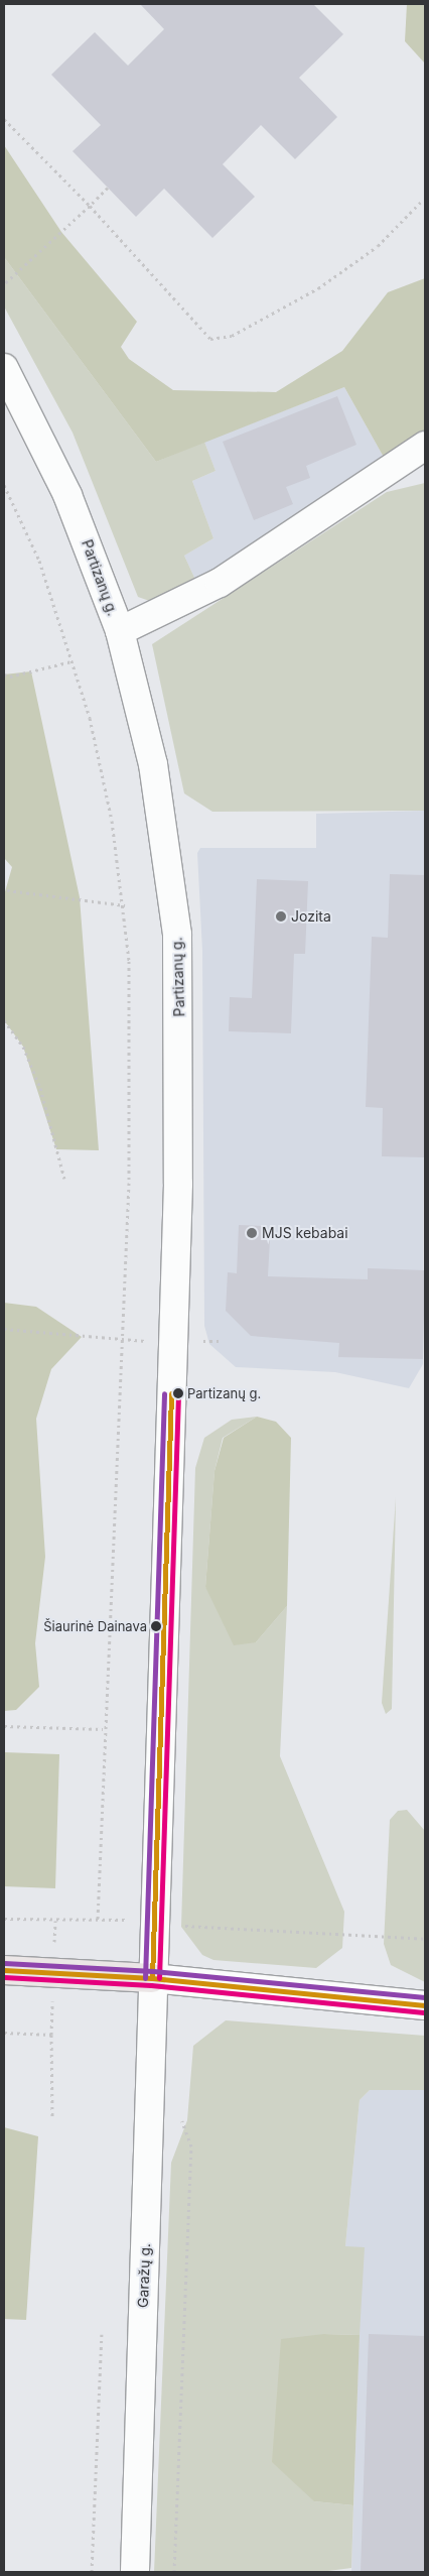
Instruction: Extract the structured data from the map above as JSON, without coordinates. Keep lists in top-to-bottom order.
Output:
{
  "streets": {
    "street": ["Partizanų g.", "Garažų g."]
  },
  "crossings": [
    ["Partizanų g.", "Garažų g."]
  ],
  "places": [
    "Jozita",
    "MJS kebabai",
    "Partizanų g.",
    "Šiaurinė Dainava"
  ]
}
